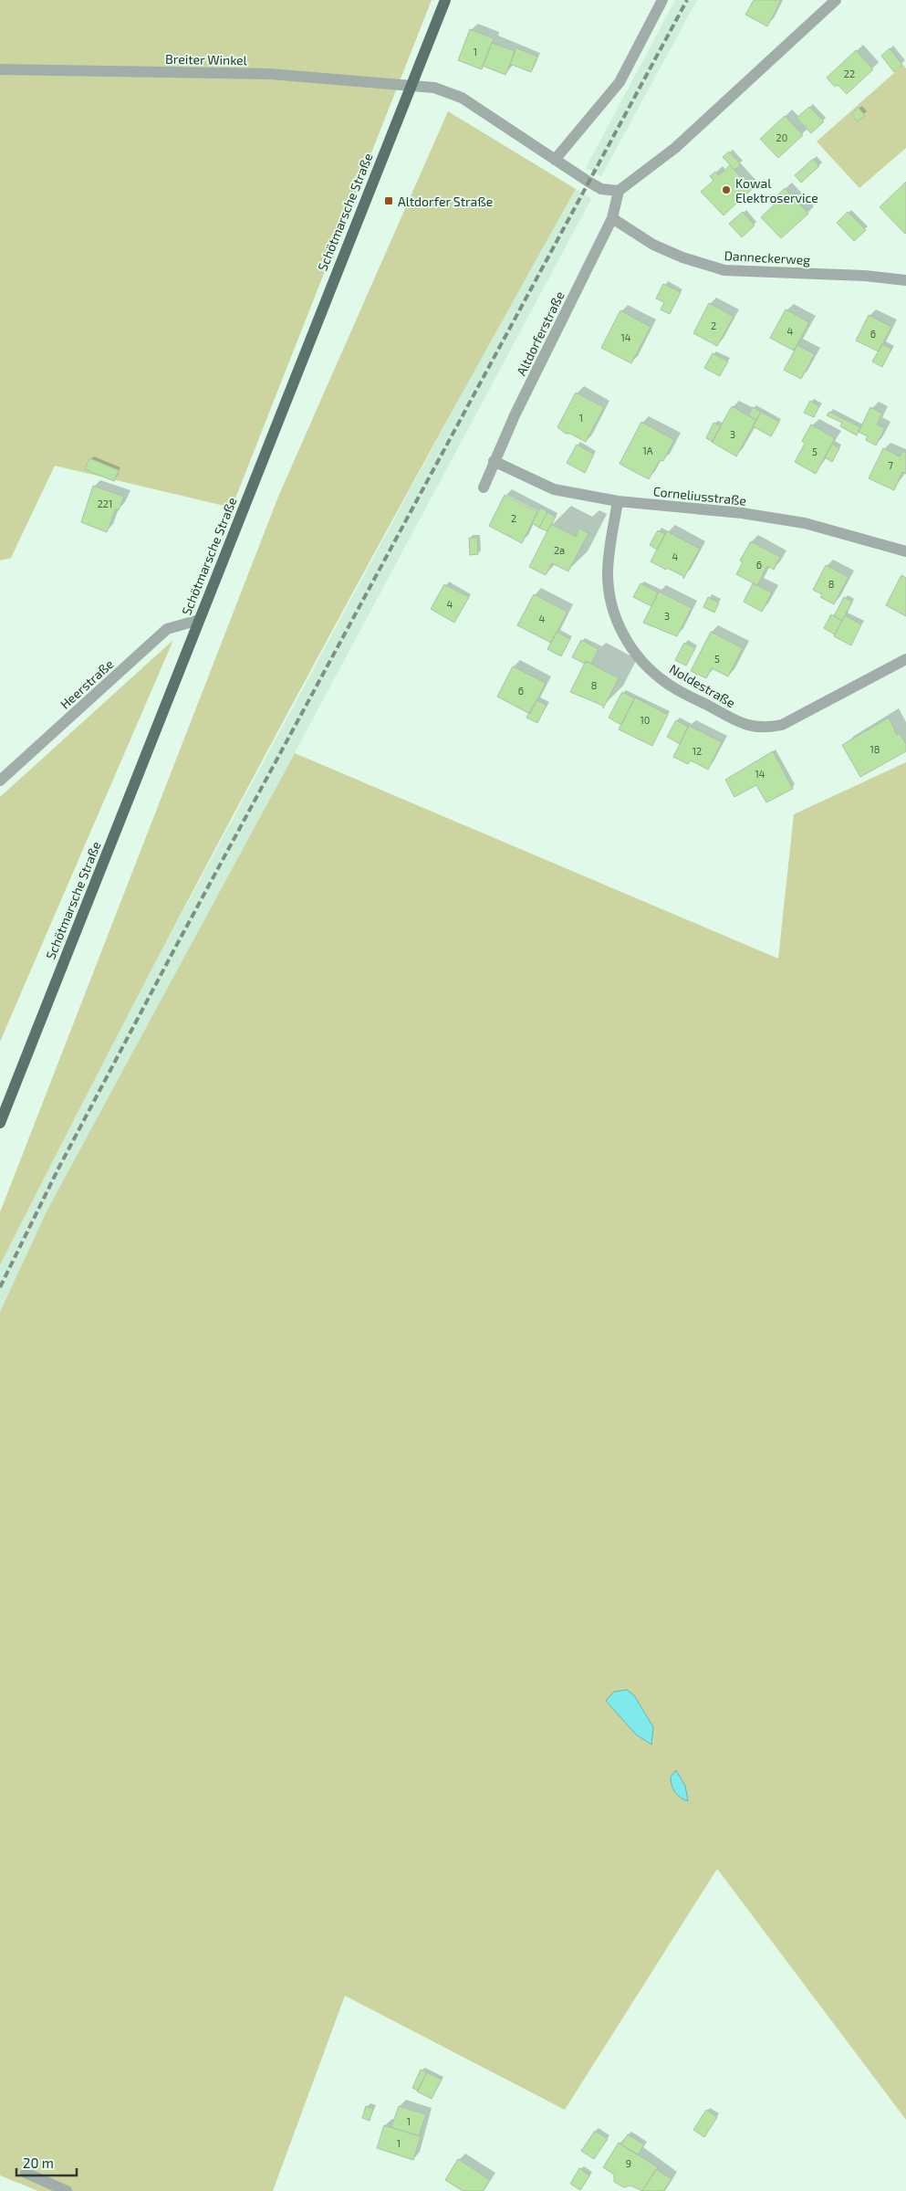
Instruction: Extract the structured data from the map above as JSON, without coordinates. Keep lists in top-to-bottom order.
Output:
{
  "streets": {
    "main road": ["Schötmarsche Straße"],
    "street": [
      "Breiter Winkel",
      "Danneckerweg",
      "Altdorferstraße",
      "Corneliusstraße",
      "Heerstraße",
      "Noldestraße"
    ]
  },
  "crossings": [
    ["Breiter Winkel", "Schötmarsche Straße"],
    ["Schötmarsche Straße", "Heerstraße"],
    ["Danneckerweg", "Altdorferstraße"],
    ["Altdorferstraße", "Corneliusstraße"],
    ["Corneliusstraße", "Noldestraße"]
  ],
  "places": {
    "other": ["Kowal Elektroservice"],
    "transit": ["Altdorfer Straße"]
  },
  "house_numbers": [
    "1",
    "22",
    "20",
    "2",
    "4",
    "6",
    "14",
    "1",
    "3",
    "1A",
    "5",
    "7",
    "221",
    "2",
    "2a",
    "4",
    "6",
    "8",
    "4",
    "3",
    "4",
    "5",
    "8",
    "6",
    "10",
    "18",
    "12",
    "14",
    "1",
    "1",
    "9"
  ],
  "scale_bar": "20 m"
}
